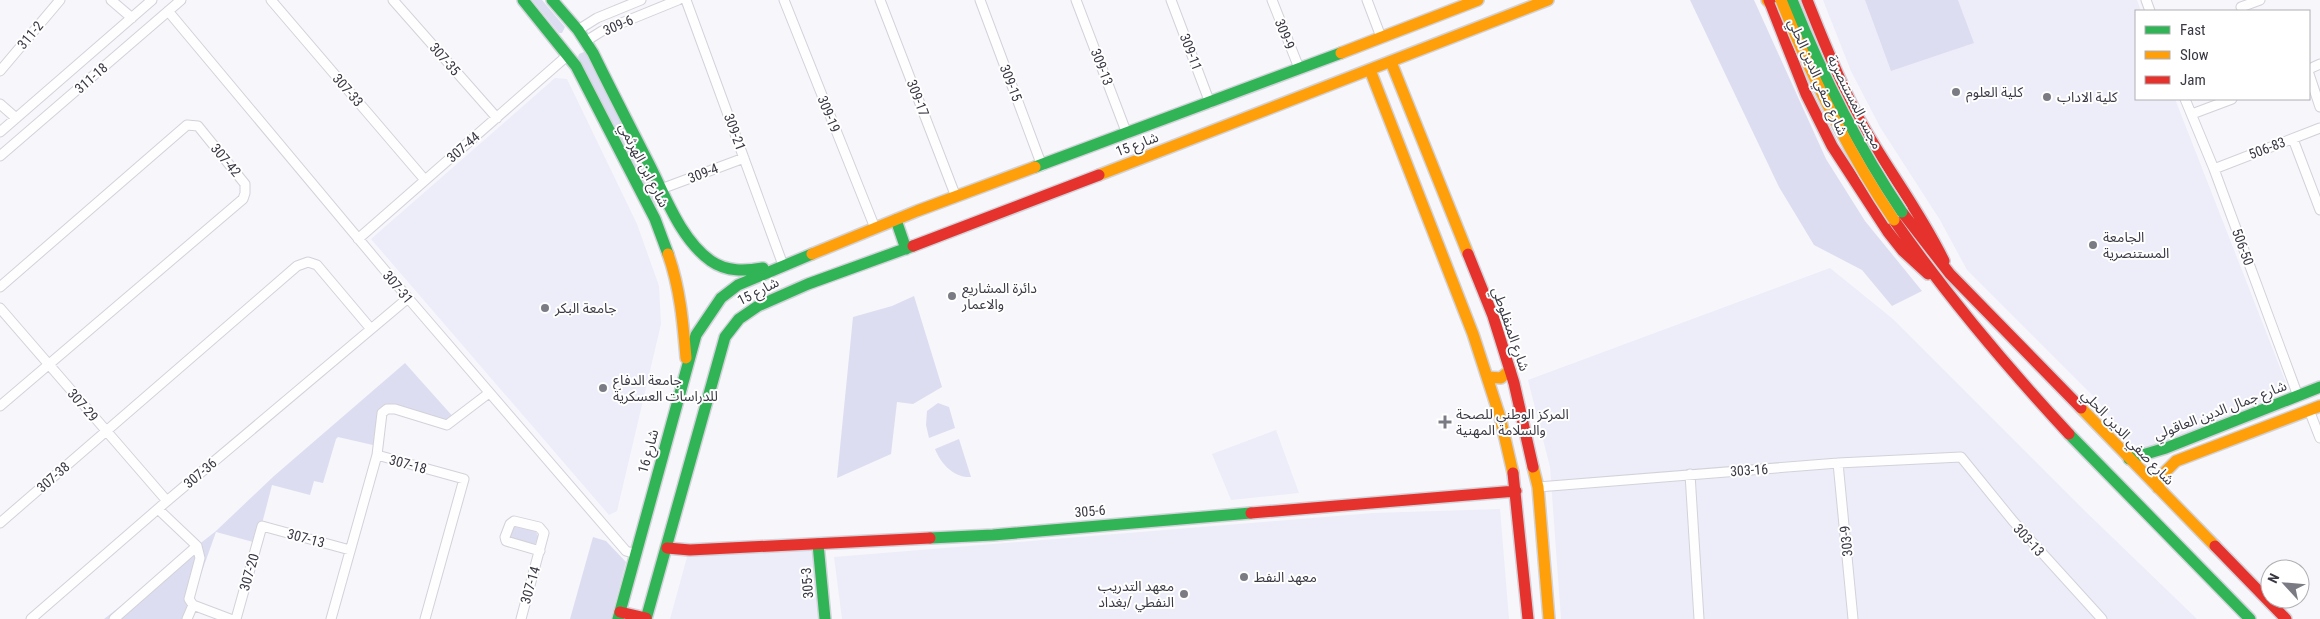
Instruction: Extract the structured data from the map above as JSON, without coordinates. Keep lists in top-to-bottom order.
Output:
{
  "streets": {
    "main road": [
      "شارع صفي الدين الحلي",
      "مجسر المستنصرية",
      "شارع 15",
      "شارع ابن الهرثمي",
      "شارع المنفلوطي",
      "شارع جمال الدين العاقولي",
      "شارع 16",
      "305-6",
      "305-3"
    ],
    "street": [
      "309-6",
      "309-9",
      "311-2",
      "309-11",
      "307-35",
      "309-13",
      "311-18",
      "309-15",
      "307-33",
      "309-17",
      "309-19",
      "309-21",
      "307-44",
      "506-83",
      "307-42",
      "309-4",
      "506-50",
      "307-31",
      "307-29",
      "307-18",
      "303-16",
      "307-36",
      "307-38",
      "307-13",
      "303-13",
      "303-9",
      "307-20",
      "307-14"
    ]
  },
  "crossings": [
    ["309-6", "شارع ابن الهرثمي"],
    ["309-9", "شارع 15"],
    ["309-11", "شارع 15"],
    ["307-35", "307-44"],
    ["309-13", "شارع 15"],
    ["شارع صفي الدين الحلي", "مجسر المستنصرية"],
    ["شارع صفي الدين الحلي", "شارع جمال الدين العاقولي"],
    ["311-18", "307-31"],
    ["309-15", "شارع 15"],
    ["307-33", "307-44"],
    ["309-17", "شارع 15"],
    ["309-19", "شارع 15"],
    ["309-21", "شارع 15"],
    ["309-21", "شارع ابن الهرثمي"],
    ["309-21", "309-4"],
    ["شارع 15", "شارع ابن الهرثمي"],
    ["شارع 15", "شارع المنفلوطي"],
    ["شارع 15", "شارع 16"],
    ["شارع 15", "305-6"],
    ["307-44", "شارع ابن الهرثمي"],
    ["307-44", "307-31"],
    ["506-83", "506-50"],
    ["307-42", "307-29"],
    ["شارع ابن الهرثمي", "309-4"],
    ["شارع ابن الهرثمي", "شارع 16"],
    ["506-50", "شارع جمال الدين العاقولي"],
    ["307-31", "شارع 16"],
    ["307-31", "307-36"],
    ["شارع المنفلوطي", "303-16"],
    ["307-29", "307-36"],
    ["307-29", "307-38"],
    ["307-18", "307-13"],
    ["303-16", "303-13"],
    ["303-16", "303-9"],
    ["305-6", "305-3"],
    ["307-13", "307-20"]
  ],
  "places": {
    "other": [
      "كلية العلوم",
      "كلية الاداب",
      "الجامعة المستنصرية",
      "دائرة المشاريع والاعمار",
      "جامعة البكر",
      "جامعة الدفاع للدراسات العسكرية",
      "معهد النفط",
      "معهد التدريب النفطي /بغداد"
    ],
    "health": ["المركز الوطني للصحة والسلامة المهنية"]
  },
  "legend": ["Fast", "Slow", "Jam"],
  "north": "top left"
}
